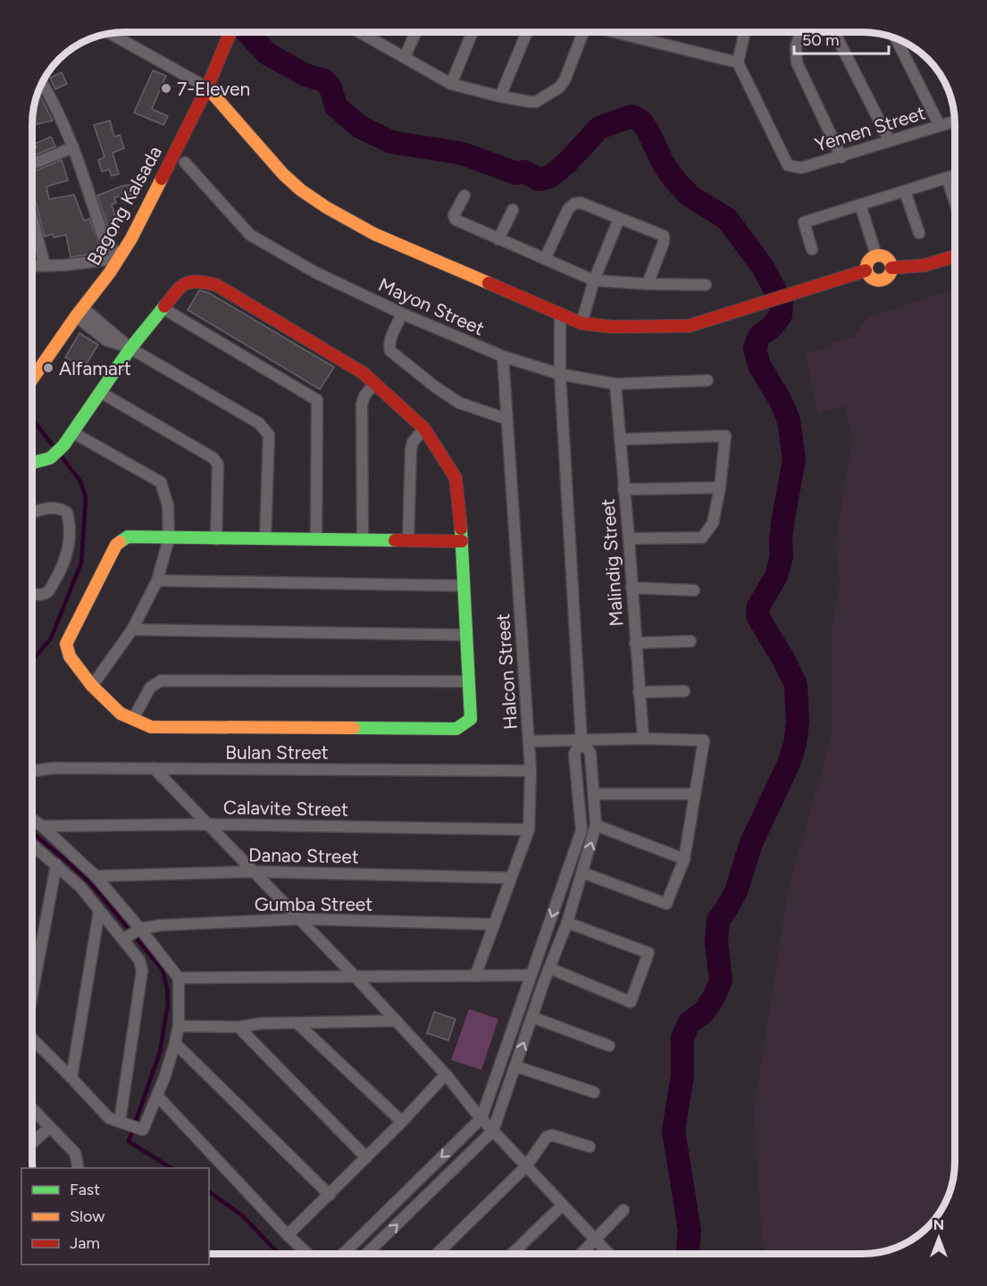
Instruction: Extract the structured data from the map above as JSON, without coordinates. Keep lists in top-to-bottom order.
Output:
{
  "streets": {
    "street": [
      "Yemen Street",
      "Bagong Kalsada",
      "Mayon Street",
      "Malindig Street",
      "Halcon Street",
      "Bulan Street",
      "Calavite Street",
      "Danao Street",
      "Gumba Street"
    ]
  },
  "crossings": [
    ["Mayon Street", "Malindig Street"],
    ["Mayon Street", "Halcon Street"],
    ["Halcon Street", "Bulan Street"],
    ["Halcon Street", "Calavite Street"],
    ["Halcon Street", "Danao Street"],
    ["Halcon Street", "Gumba Street"]
  ],
  "places": ["7-Eleven", "Alfamart"],
  "legend": ["Fast", "Slow", "Jam"],
  "scale_bar": "50 m",
  "north": "top"
}
